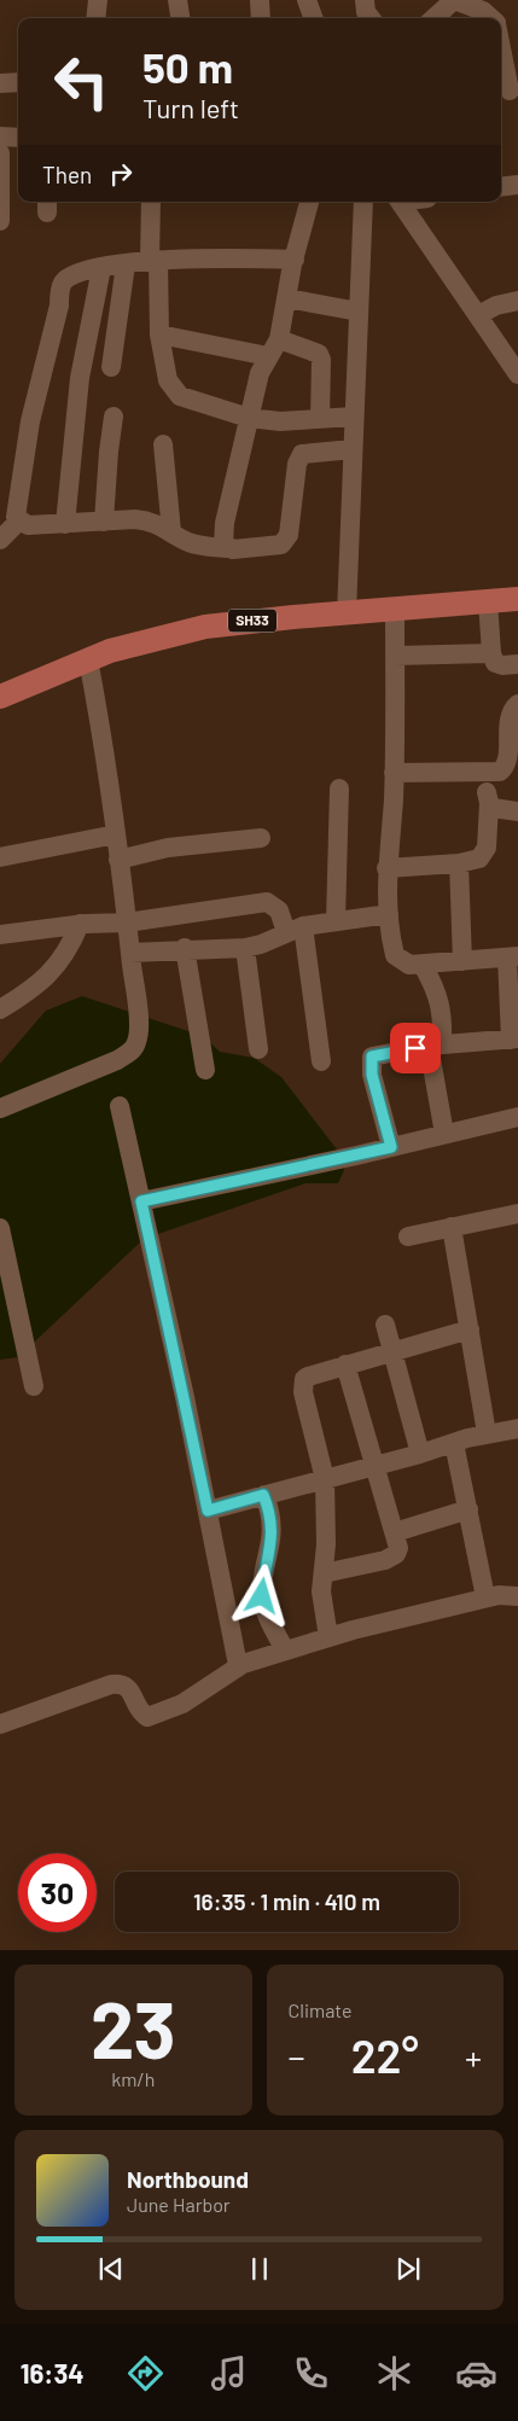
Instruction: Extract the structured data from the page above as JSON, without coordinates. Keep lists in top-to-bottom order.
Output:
{
  "streets": {
    "main road": ["SH33"]
  },
  "page": {
    "turn": ["50 m", "Turn left"],
    "then": "Then",
    "limit": "30",
    "trip": "16:35 · 1 min · 410 m",
    "tile": [
      ["23", "km/h"],
      "Climate"
    ],
    "heat": ["−", "22°", "+"],
    "song": ["Northbound", "June Harbor"],
    "tabs": "16:34"
  }
}
